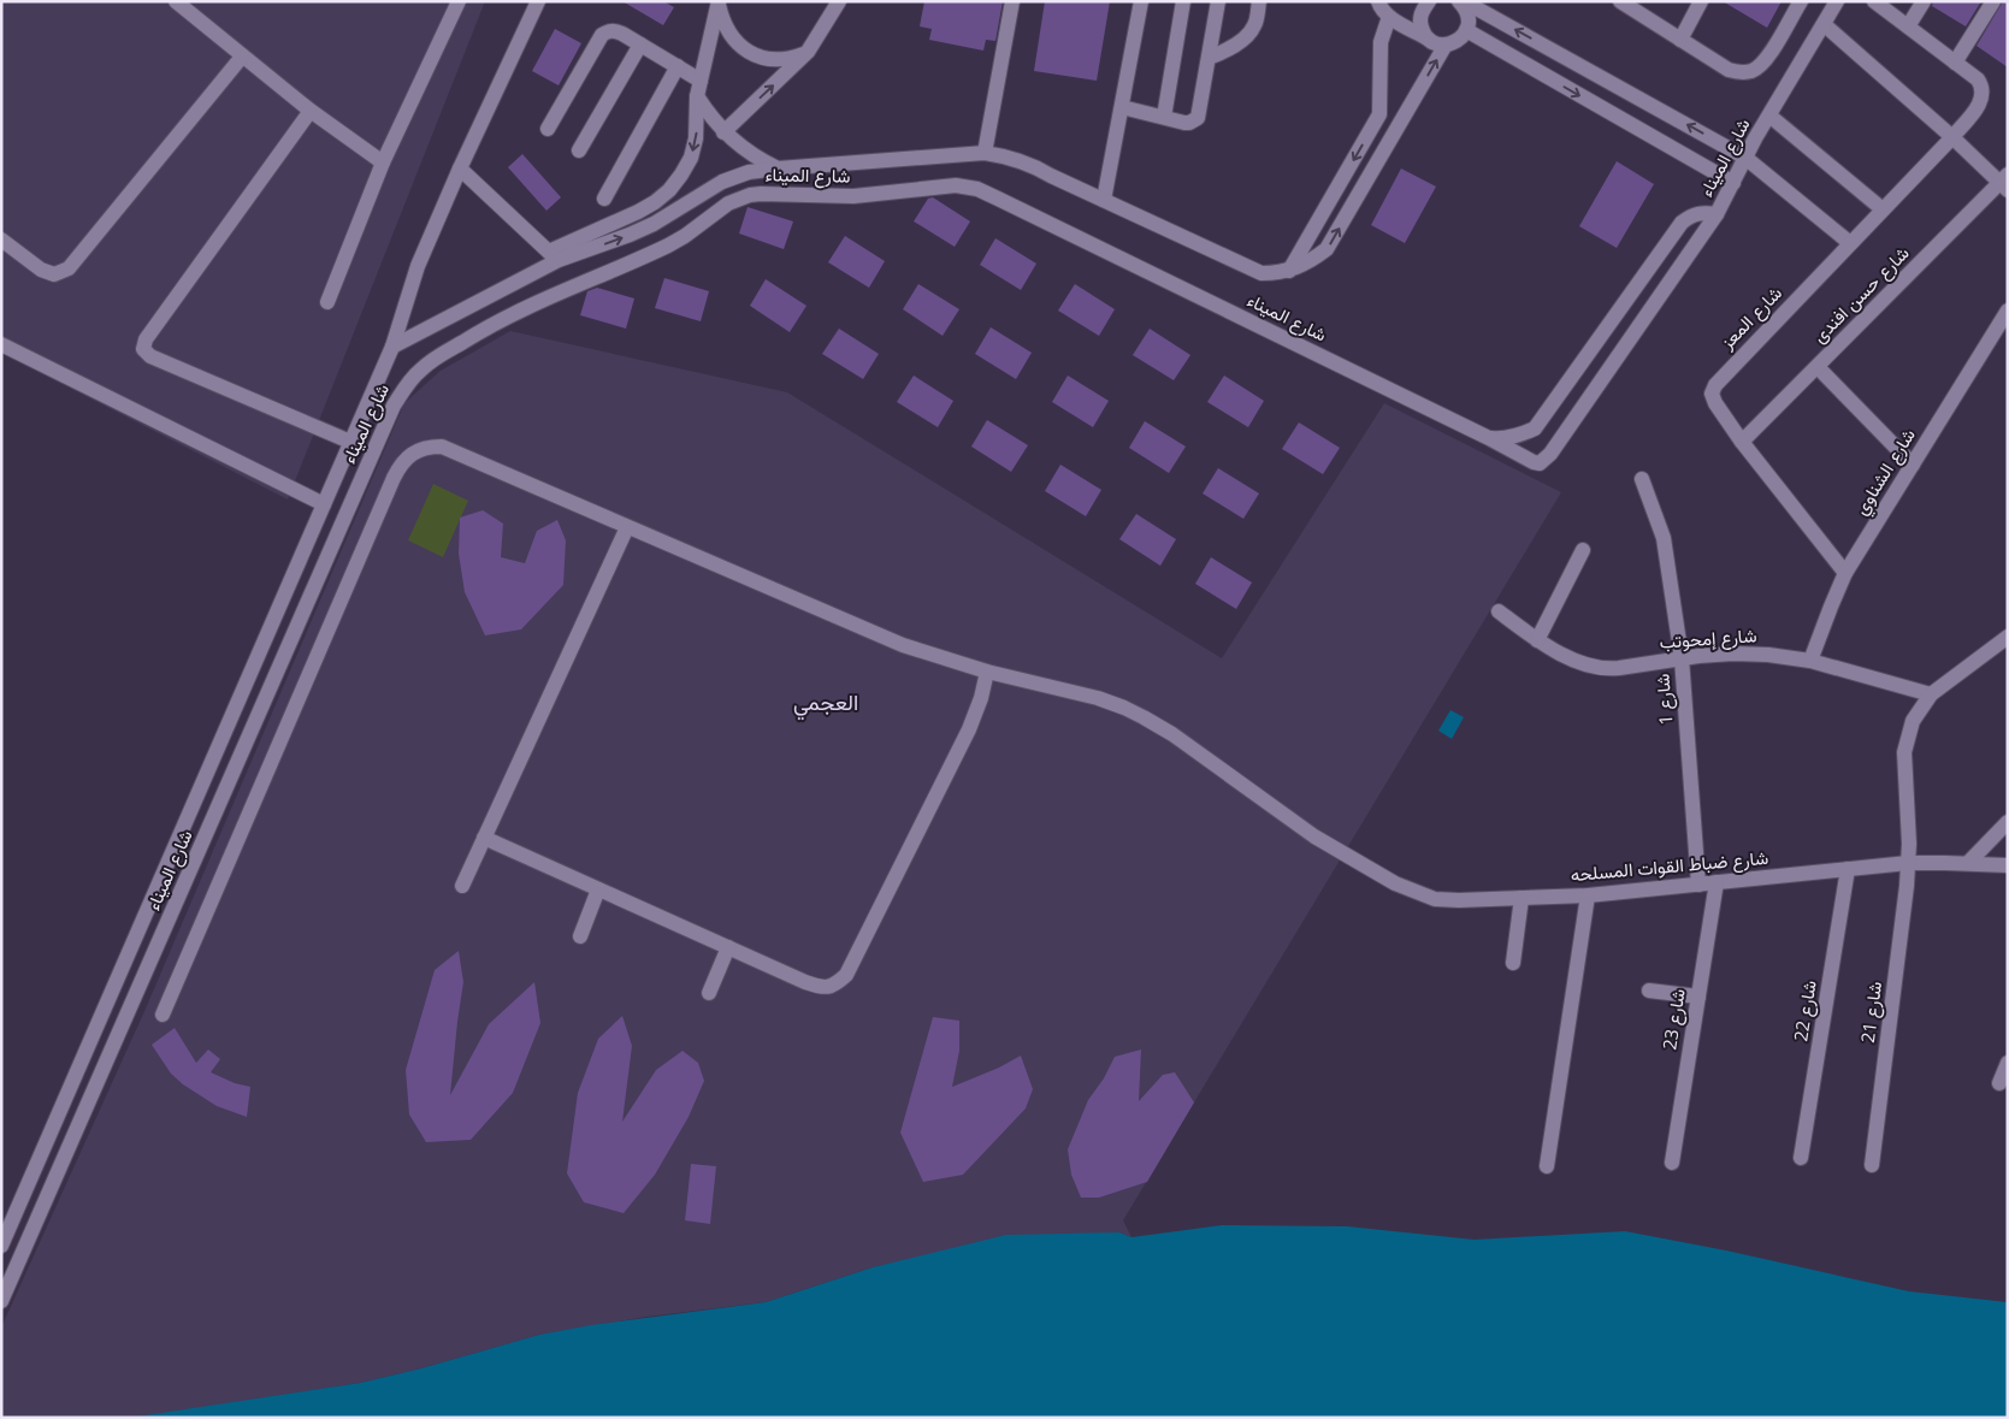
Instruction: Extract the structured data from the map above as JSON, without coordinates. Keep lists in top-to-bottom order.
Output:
{
  "streets": {
    "street": [
      "شارع الميناء",
      "شارع حسن افندى",
      "شارع المعز",
      "شارع الشناوي",
      "شارع إمحوتب",
      "شارع 1",
      "شارع ضباط القوات المسلحه",
      "شارع 22",
      "شارع 21",
      "شارع 23"
    ]
  },
  "crossings": [
    ["شارع حسن افندى", "شارع المعز"],
    ["شارع المعز", "شارع الشناوي"],
    ["شارع الشناوي", "شارع إمحوتب"],
    ["شارع إمحوتب", "شارع 1"],
    ["شارع إمحوتب", "شارع 21"],
    ["شارع 1", "شارع ضباط القوات المسلحه"],
    ["شارع ضباط القوات المسلحه", "شارع 22"],
    ["شارع ضباط القوات المسلحه", "شارع 21"],
    ["شارع ضباط القوات المسلحه", "شارع 23"]
  ],
  "districts": ["العجمي"]
}
